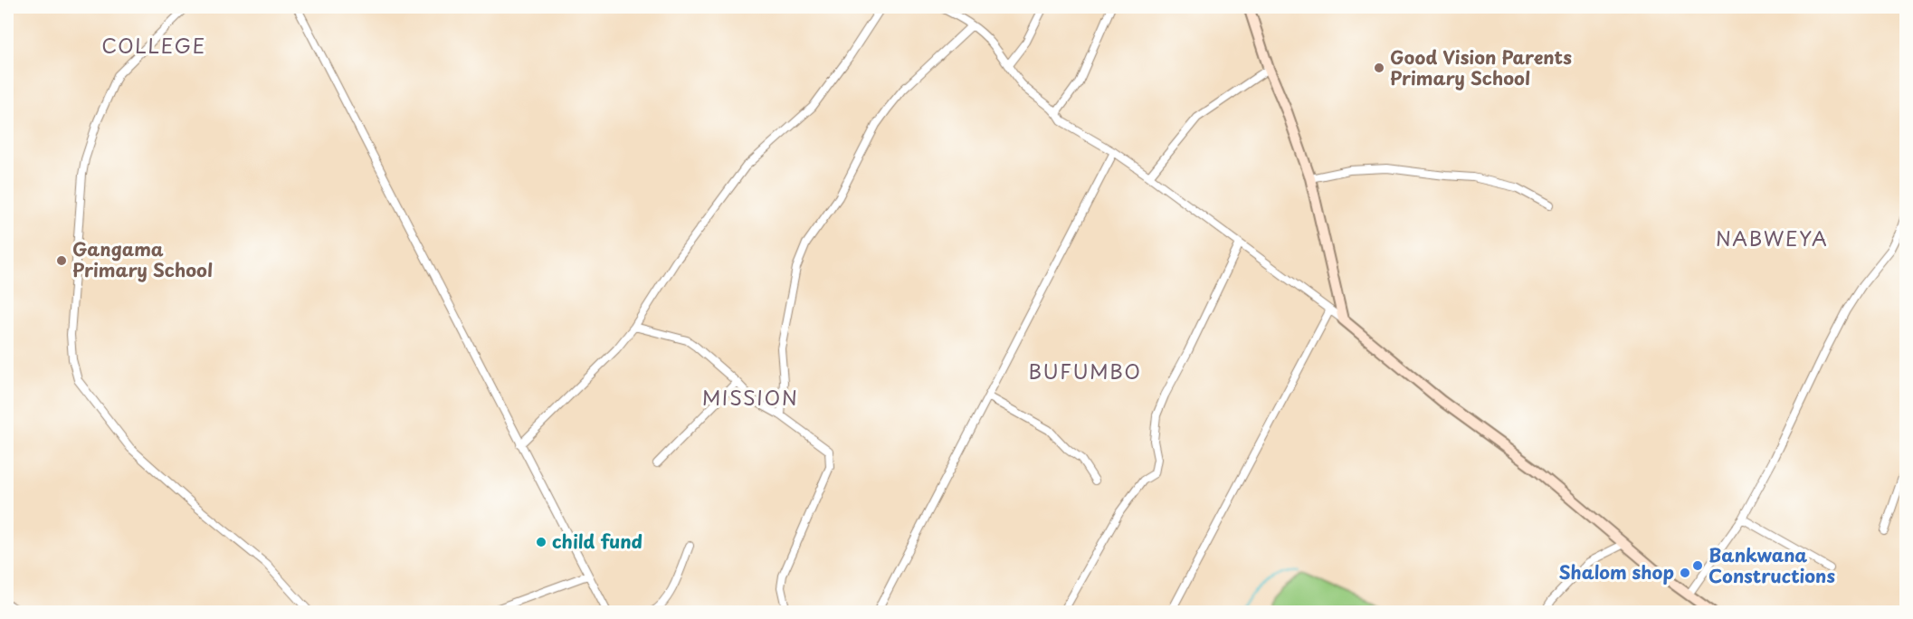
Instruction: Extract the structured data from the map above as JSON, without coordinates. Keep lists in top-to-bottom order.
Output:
{
  "districts": [
    "COLLEGE",
    "NABWEYA",
    "BUFUMBO",
    "MISSION"
  ],
  "places": [
    "Good Vision Parents Primary School",
    "Gangama Primary School",
    "child fund",
    "Bankwana Constructions",
    "Shalom shop"
  ]
}
